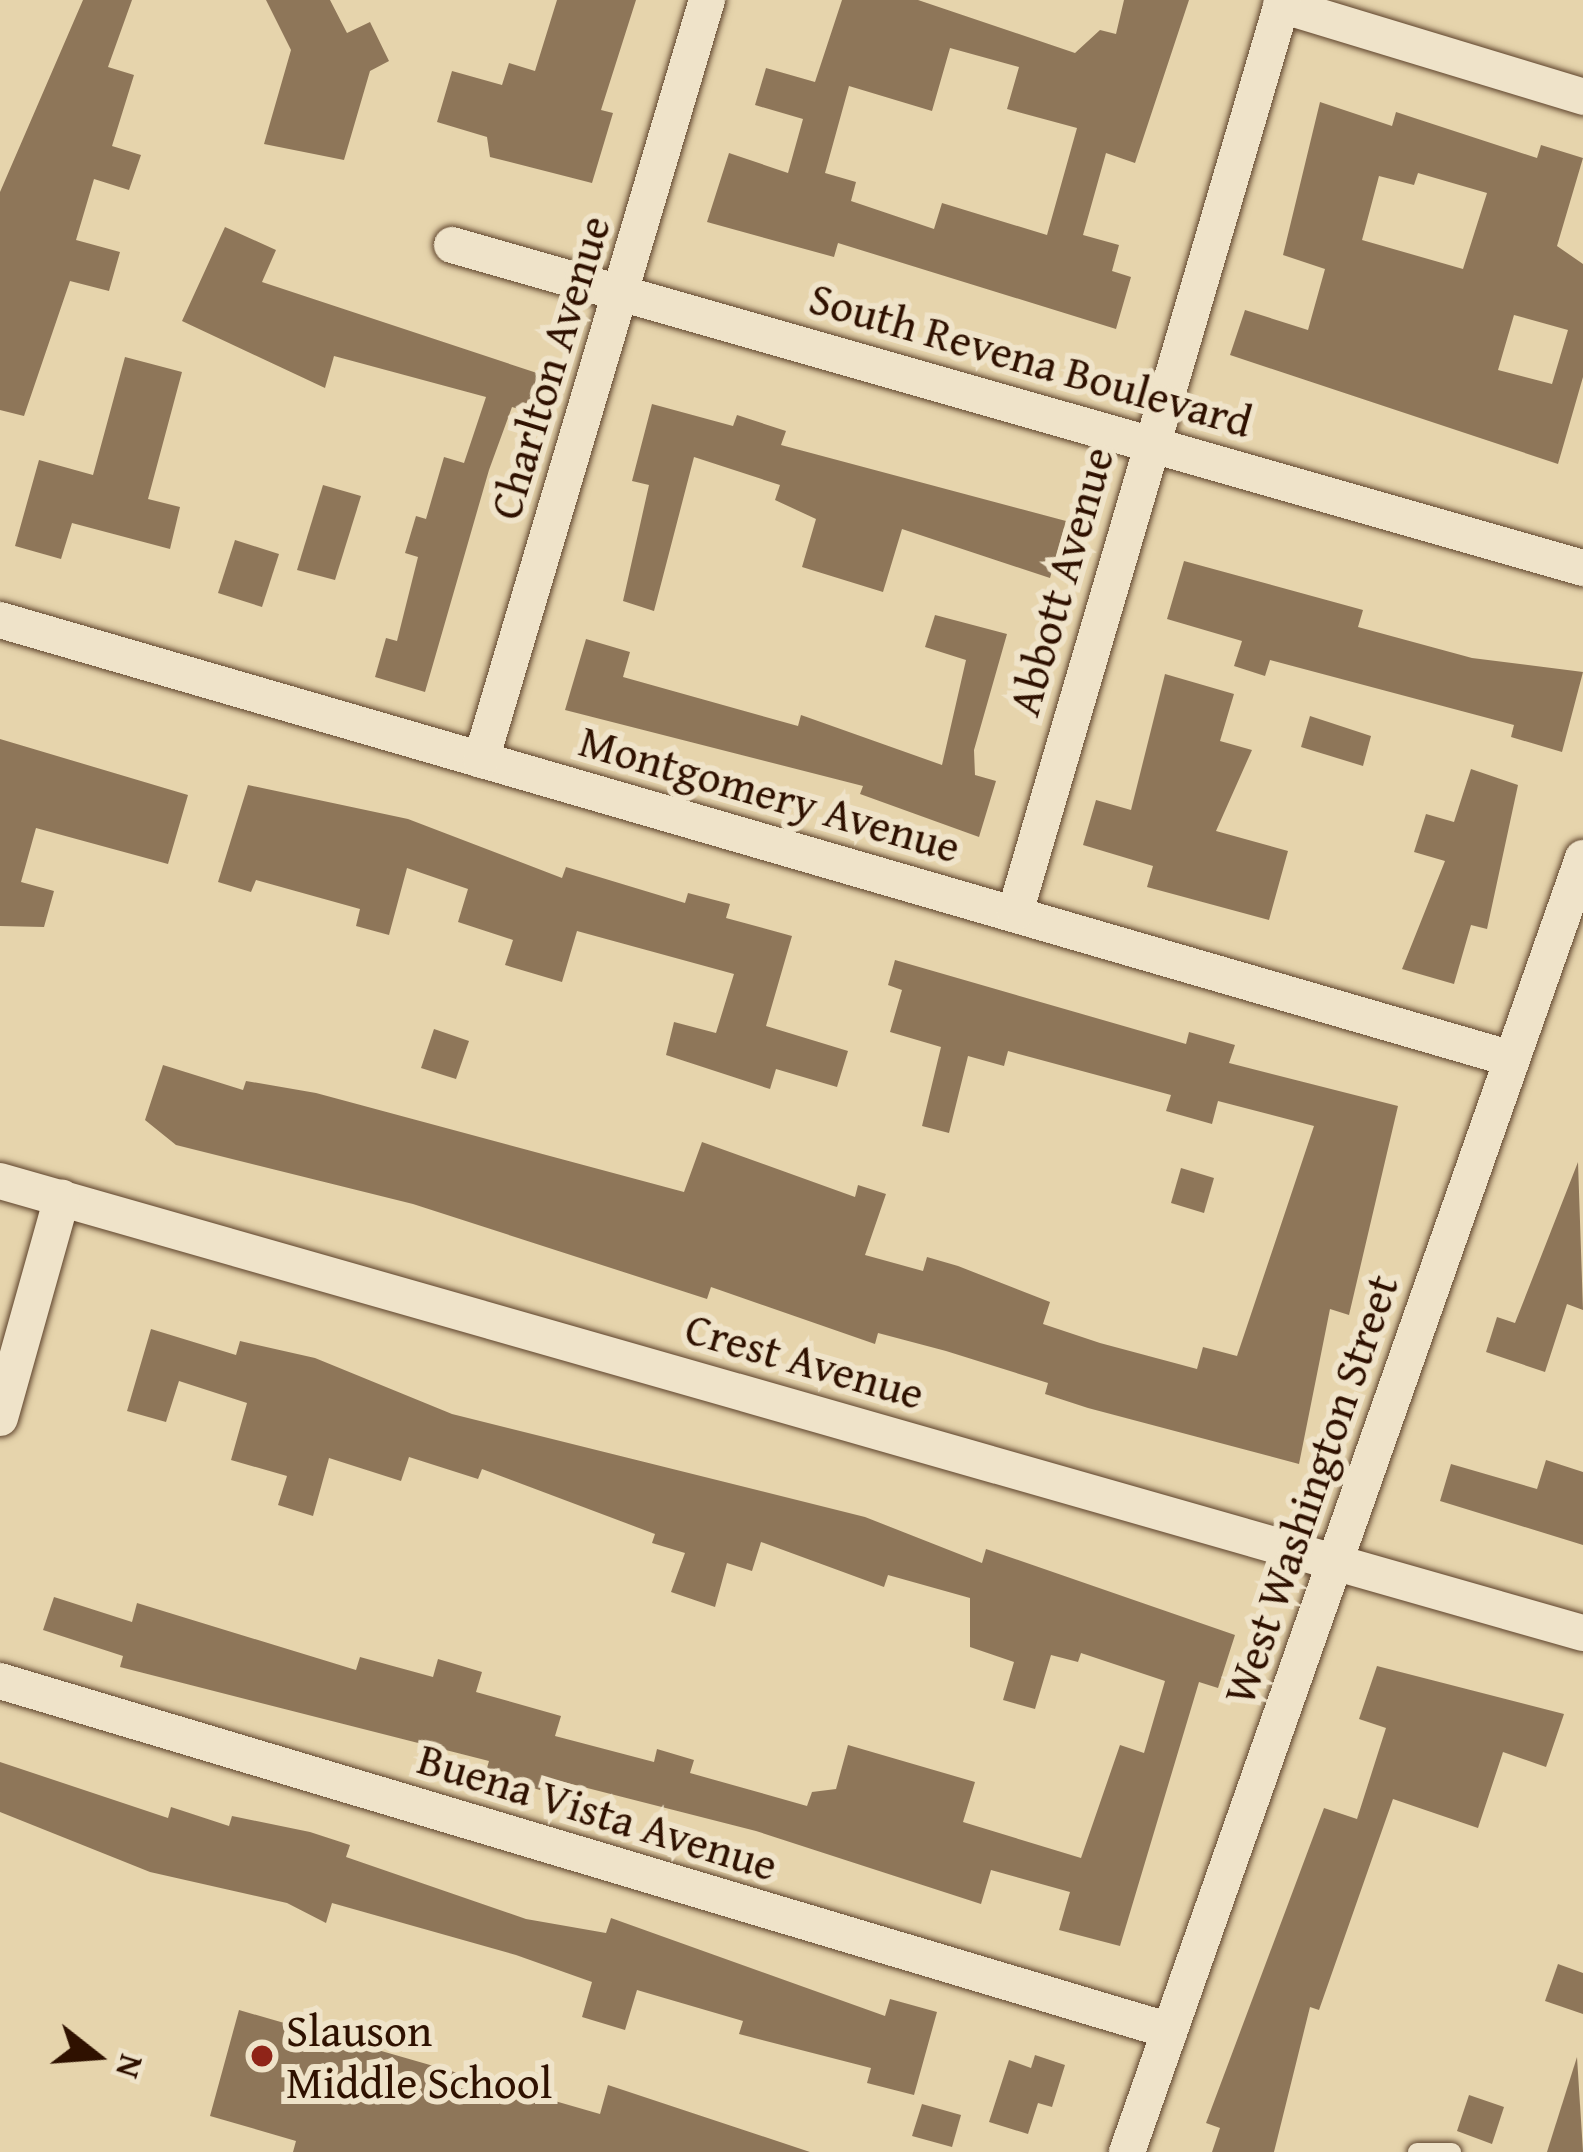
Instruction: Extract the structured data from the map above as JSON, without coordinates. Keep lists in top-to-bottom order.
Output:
{
  "streets": {
    "street": [
      "South Revena Boulevard",
      "Charlton Avenue",
      "Abbott Avenue",
      "Montgomery Avenue",
      "Crest Avenue",
      "West Washington Street",
      "Buena Vista Avenue"
    ]
  },
  "crossings": [
    ["South Revena Boulevard", "Charlton Avenue"],
    ["South Revena Boulevard", "Abbott Avenue"],
    ["Charlton Avenue", "Montgomery Avenue"],
    ["Abbott Avenue", "Montgomery Avenue"],
    ["Montgomery Avenue", "West Washington Street"],
    ["Crest Avenue", "West Washington Street"],
    ["West Washington Street", "Buena Vista Avenue"]
  ],
  "places": ["Slauson Middle School"],
  "north": "right"
}
